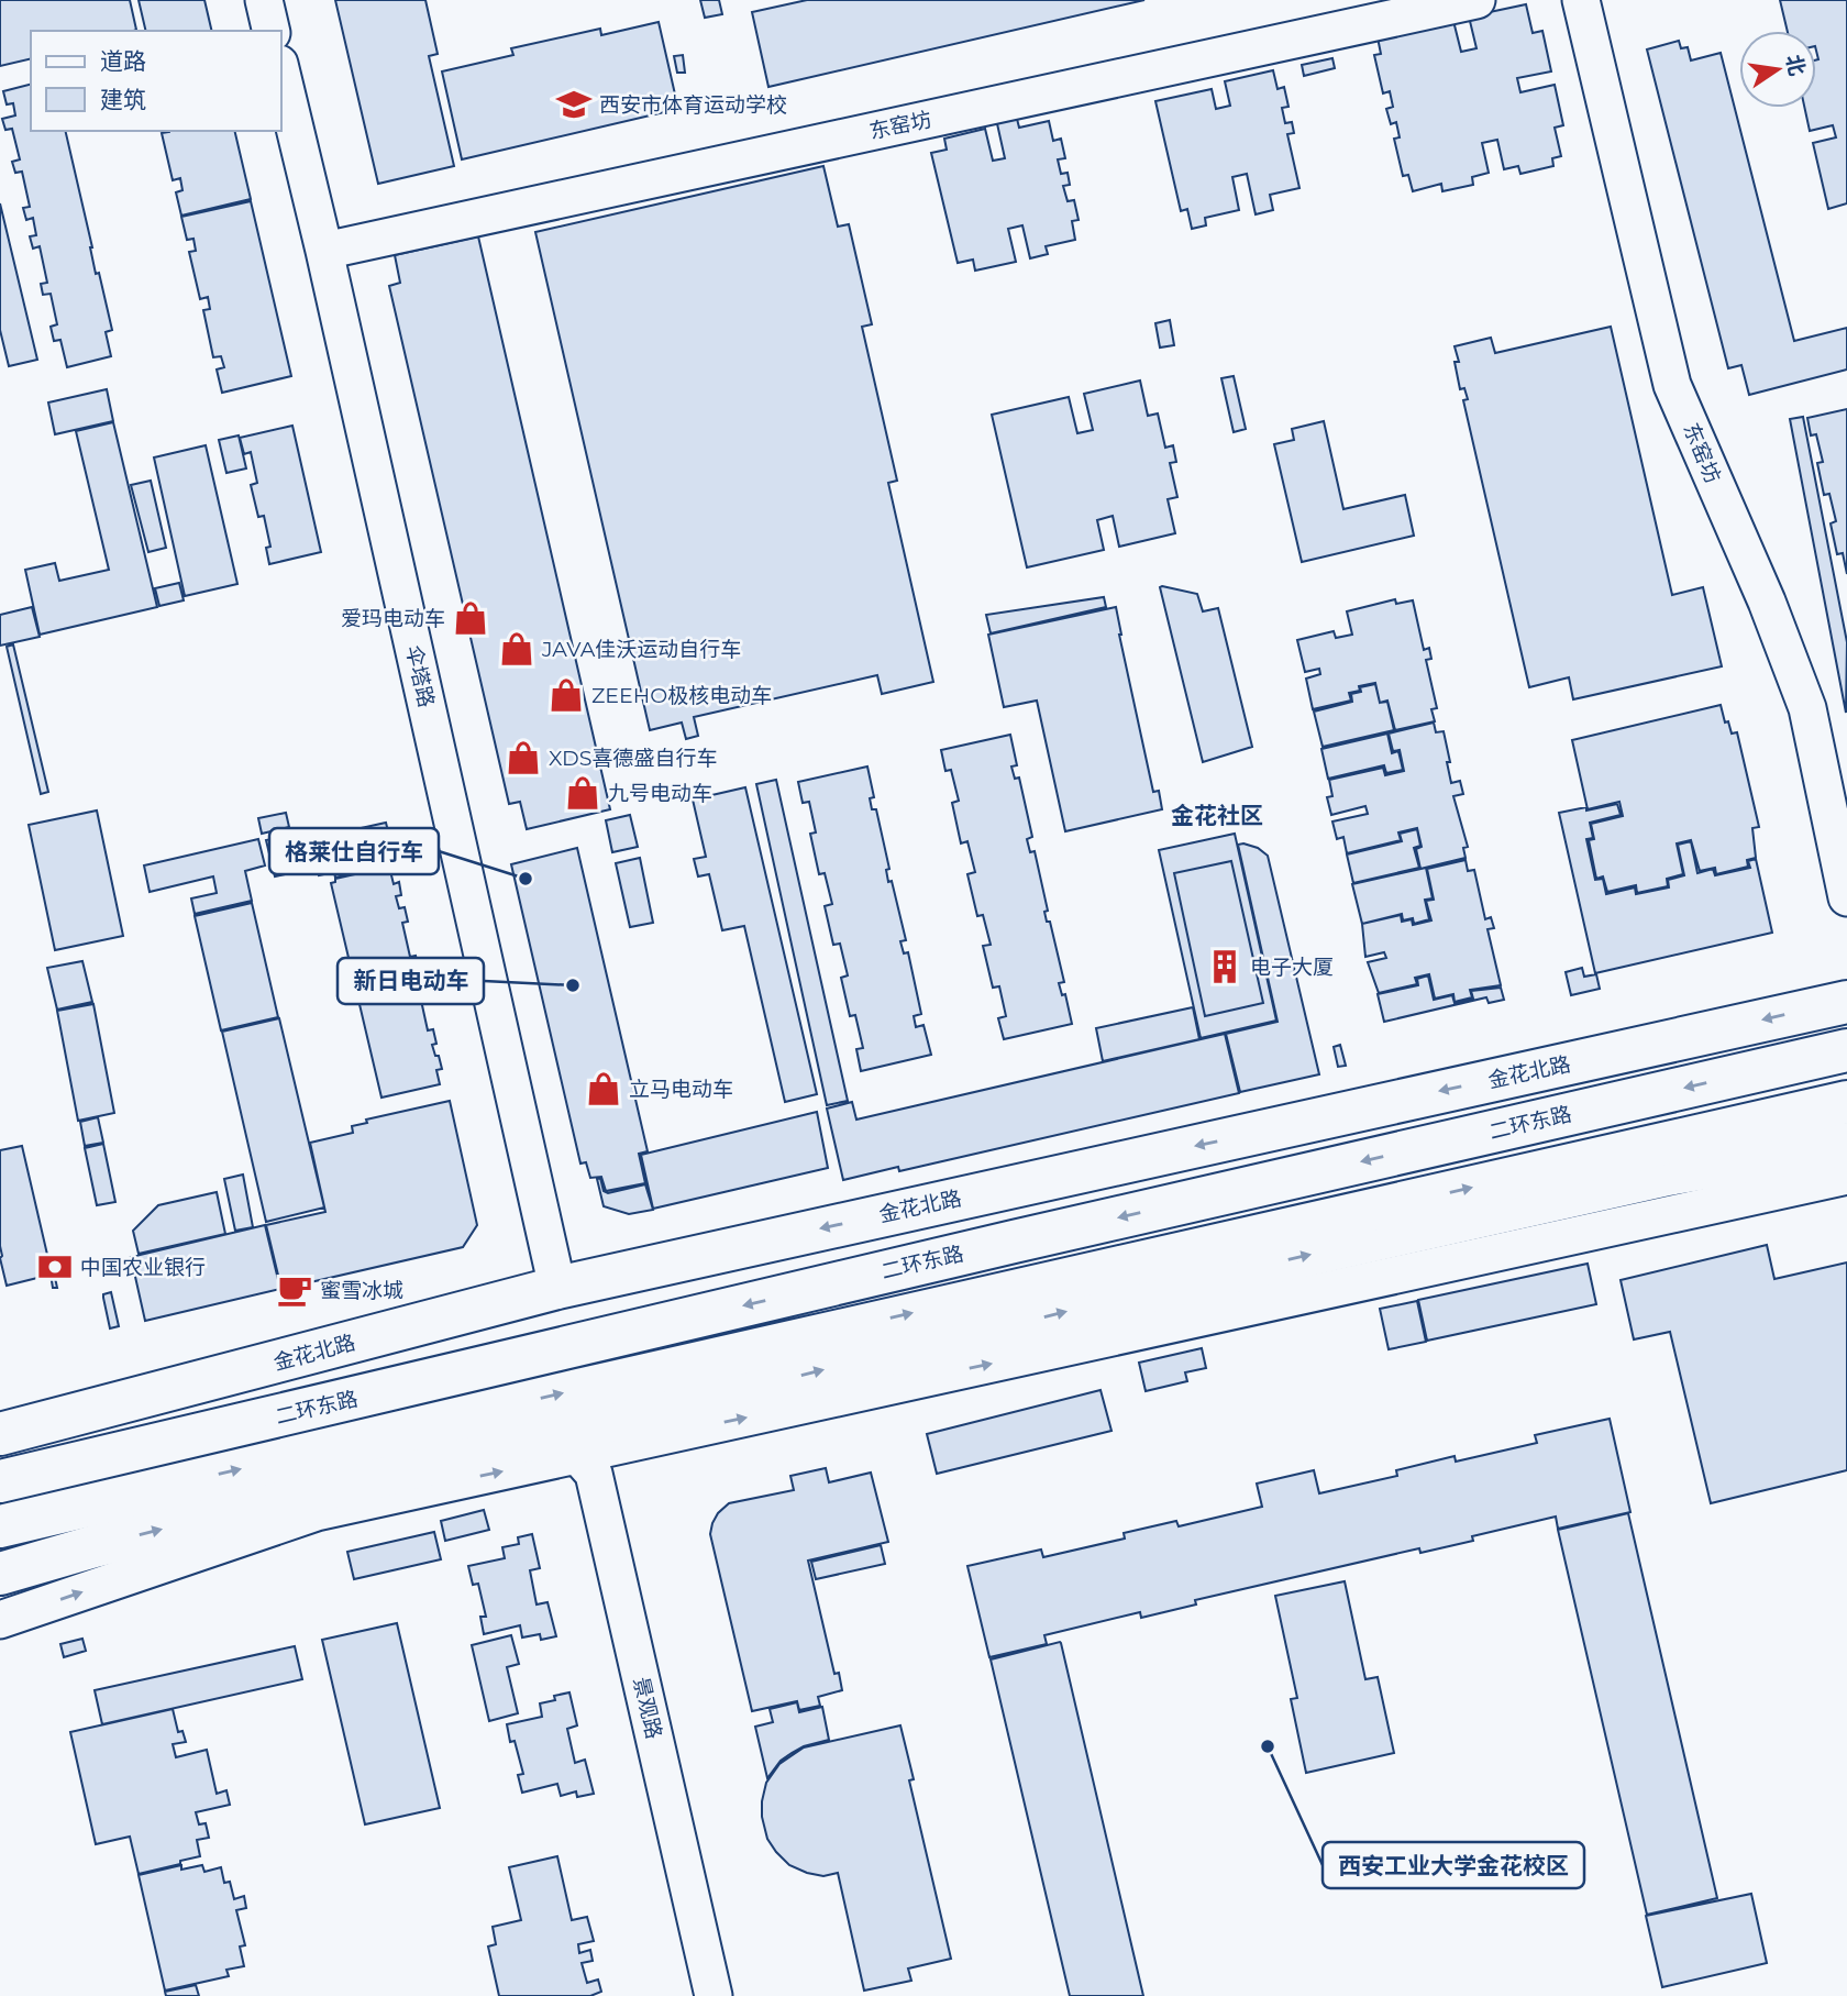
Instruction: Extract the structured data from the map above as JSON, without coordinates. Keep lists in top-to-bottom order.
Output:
{
  "streets": {
    "main road": ["金花北路", "二环东路"],
    "street": ["东窑坊", "伞塔路", "景观路"]
  },
  "crossings": [
    ["东窑坊", "伞塔路"],
    ["伞塔路", "金花北路"]
  ],
  "districts": ["金花社区"],
  "places": {
    "school or university": ["西安市体育运动学校"],
    "shop": [
      "爱玛电动车",
      "JAVA佳沃运动自行车",
      "ZEEHO极核电动车",
      "XDS喜德盛自行车",
      "九号电动车",
      "立马电动车"
    ],
    "other": ["格莱仕自行车", "新日电动车", "西安工业大学金花校区"],
    "building": ["电子大厦"],
    "bank": ["中国农业银行"],
    "cafe": ["蜜雪冰城"]
  },
  "legend": ["道路", "建筑"],
  "north": "right"
}
